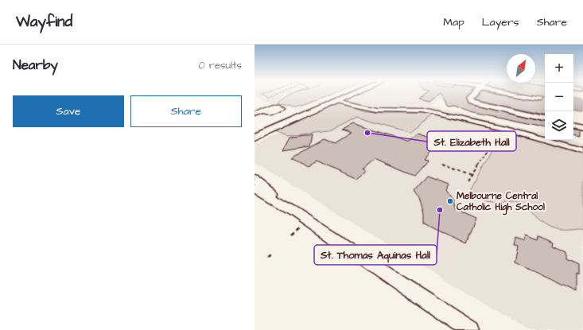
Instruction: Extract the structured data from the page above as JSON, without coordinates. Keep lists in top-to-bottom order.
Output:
{
  "places": ["St. Elizabeth Hall", "Melbourne Central Catholic High School", "St. Thomas Aquinas Hall"],
  "north": "top right",
  "page": {
    "header": "Wayfind",
    "nav": ["Map", "Layers", "Share"],
    "heading": ["Nearby", "0 results"],
    "map_buttons": ["+", "−"],
    "buttons": ["Save", "Share"]
  }
}
